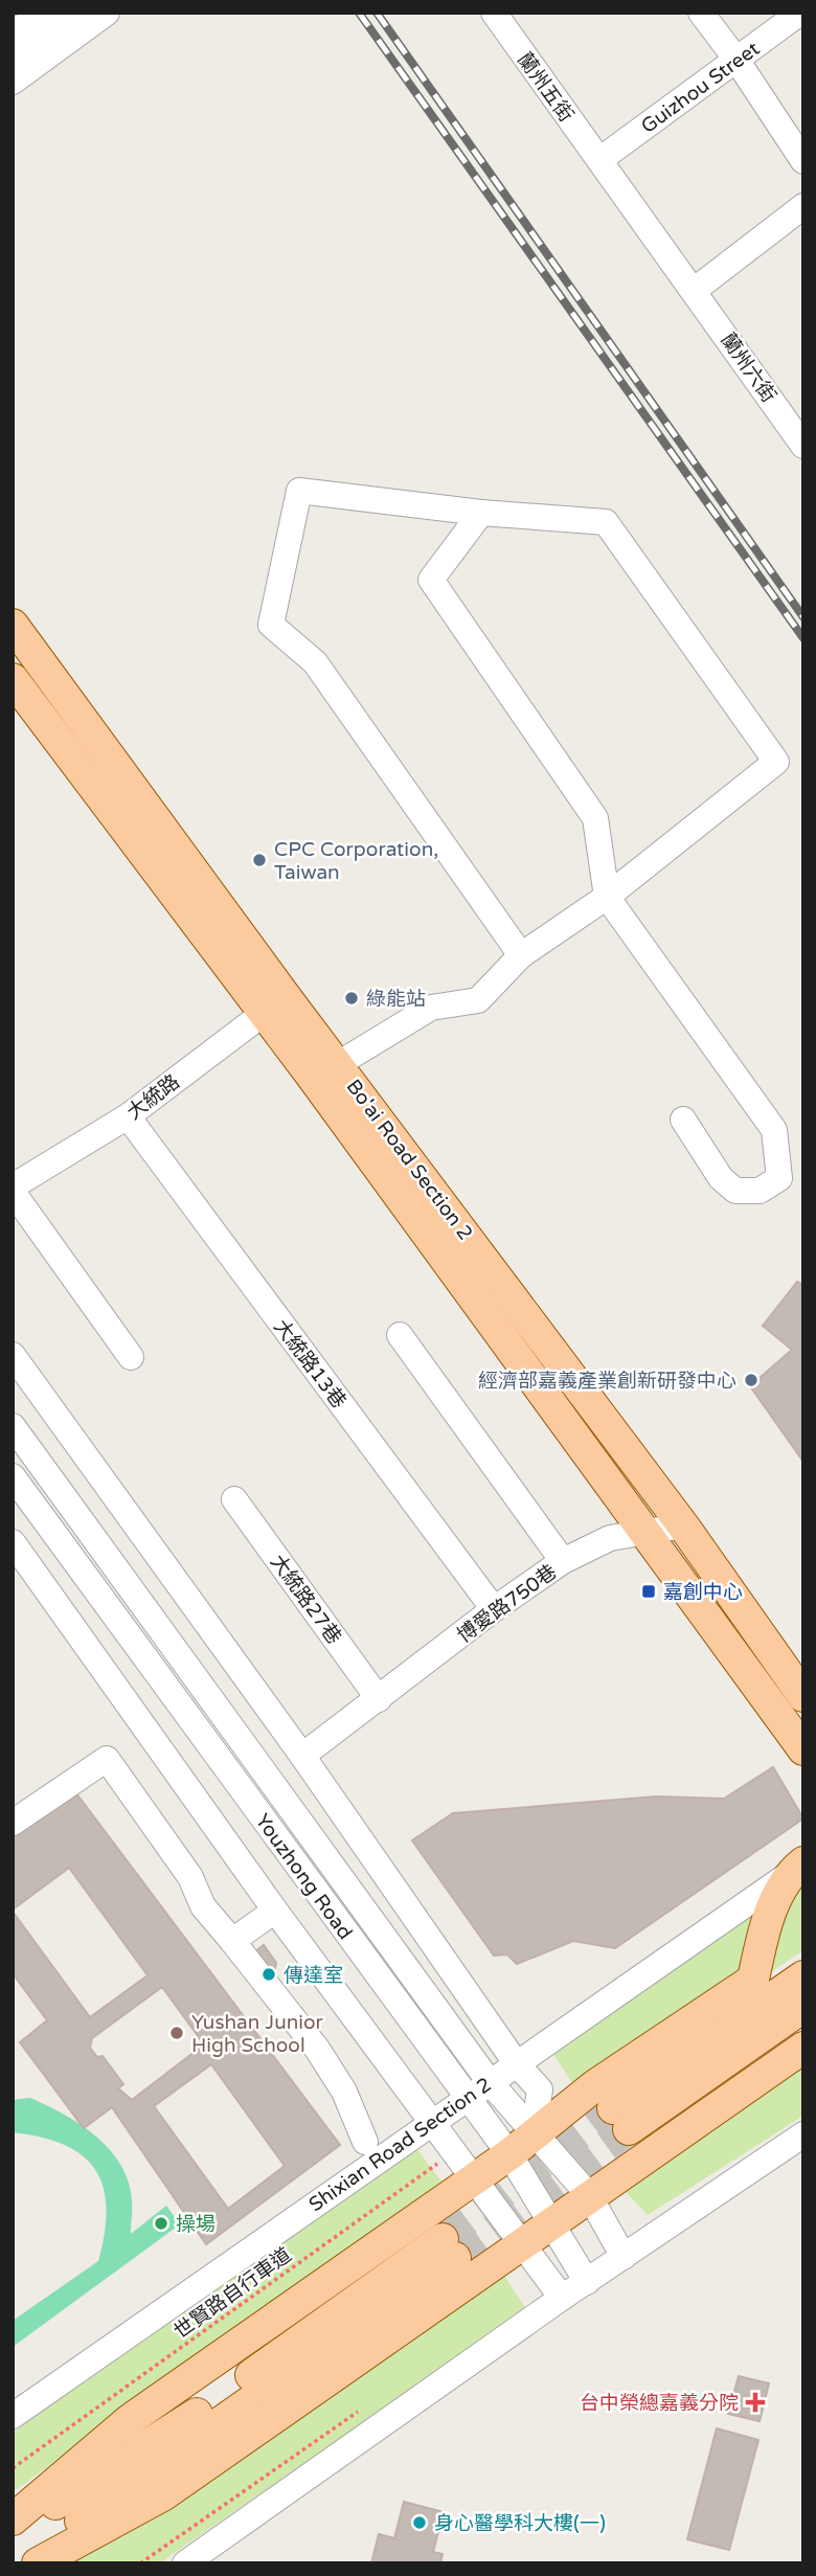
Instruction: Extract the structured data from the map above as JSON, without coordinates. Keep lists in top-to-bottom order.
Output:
{
  "streets": {
    "main road": ["Bo'ai Road Section 2"],
    "street": [
      "蘭州五街",
      "Guizhou Street",
      "蘭州六街",
      "大統路",
      "大統路13巷",
      "大統路27巷",
      "博愛路750巷",
      "Youzhong Road",
      "Shixian Road Section 2"
    ],
    "path": ["世賢路自行車道"]
  },
  "crossings": [
    ["蘭州五街", "Guizhou Street"],
    ["蘭州五街", "蘭州六街"],
    ["大統路", "Bo'ai Road Section 2"],
    ["大統路", "大統路13巷"],
    ["Bo'ai Road Section 2", "博愛路750巷"],
    ["大統路13巷", "博愛路750巷"],
    ["大統路27巷", "博愛路750巷"],
    ["Youzhong Road", "Shixian Road Section 2"],
    ["Shixian Road Section 2", "世賢路自行車道"]
  ],
  "places": {
    "other": [
      "CPC Corporation, Taiwan",
      "綠能站",
      "經濟部嘉義產業創新研發中心",
      "傳達室",
      "Yushan Junior High School",
      "操場",
      "身心醫學科大樓(一)"
    ],
    "transit": ["嘉創中心"],
    "health": ["台中榮總嘉義分院"]
  }
}
